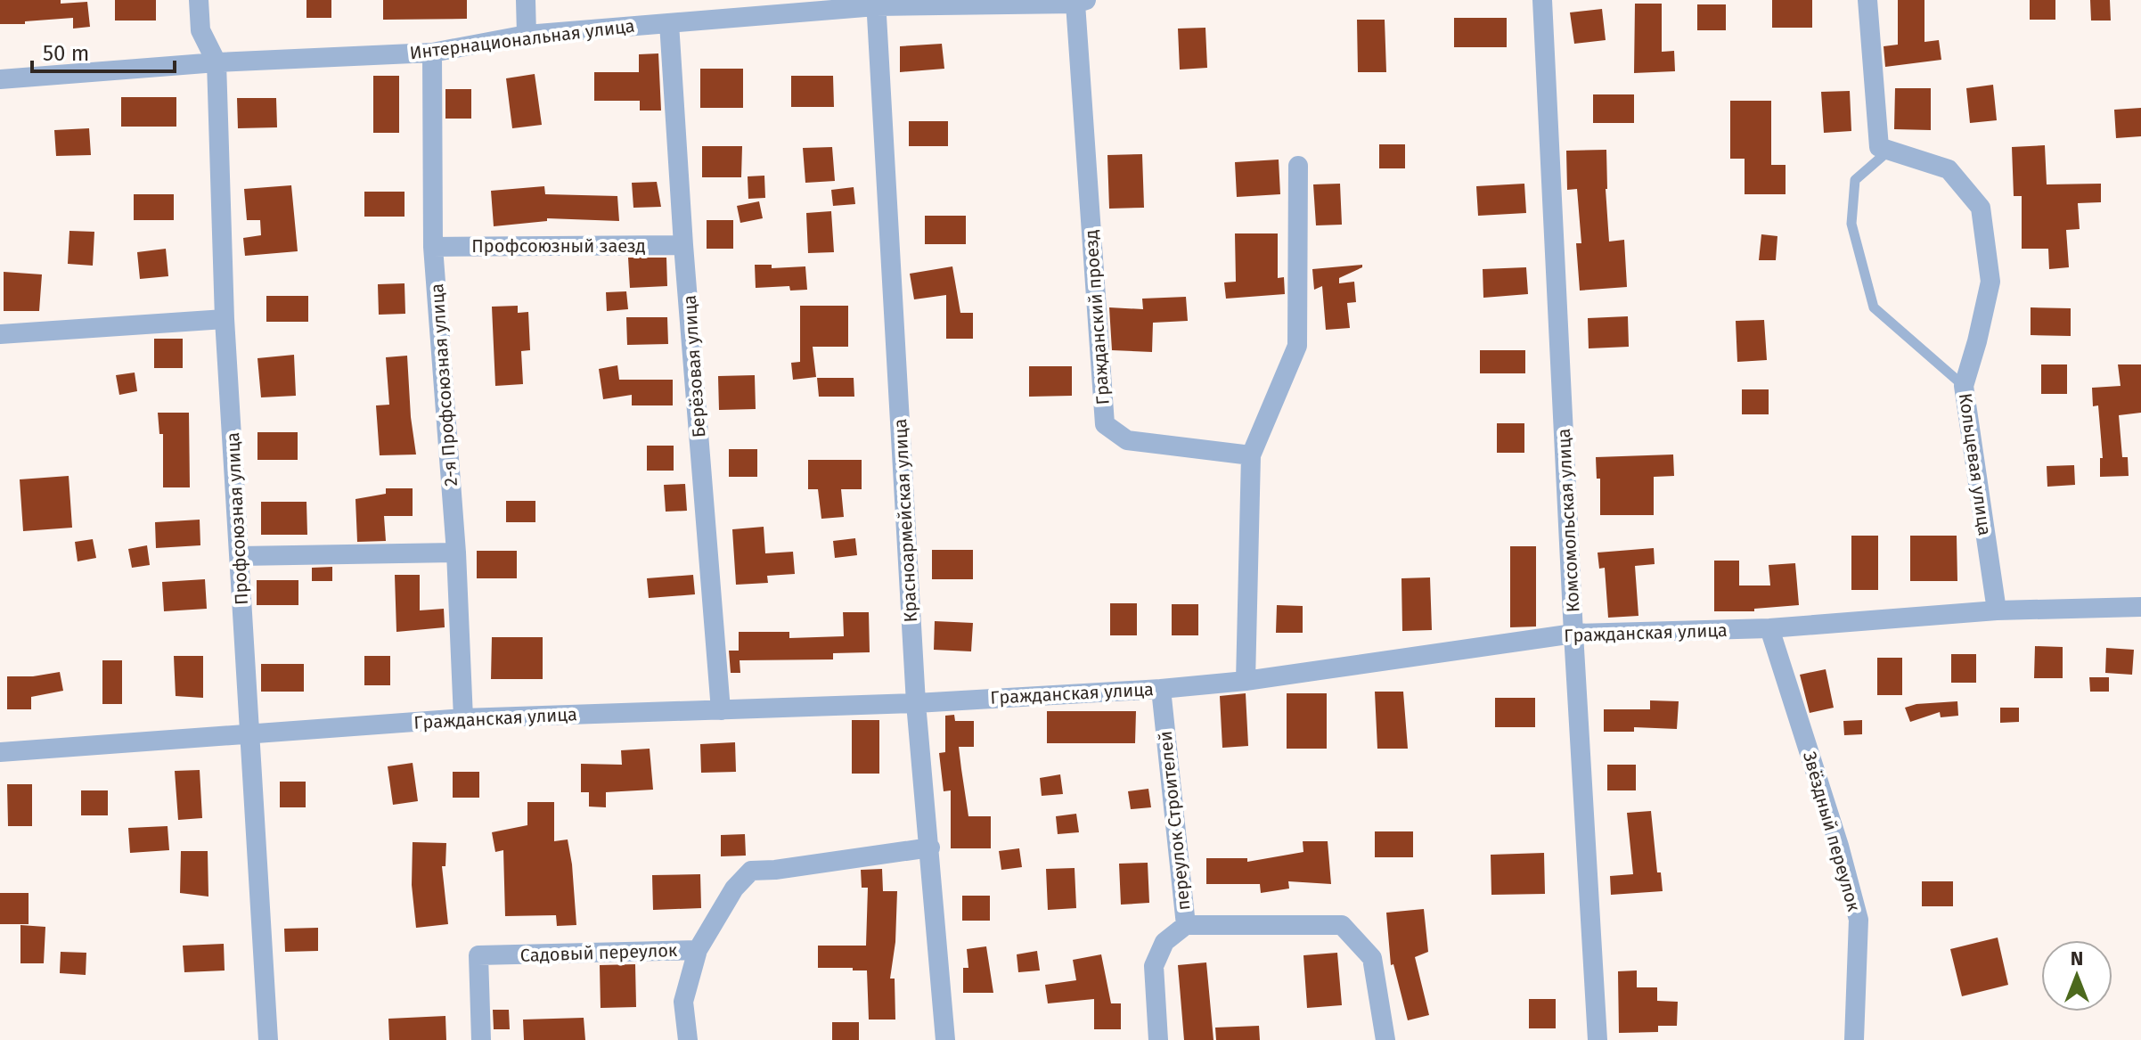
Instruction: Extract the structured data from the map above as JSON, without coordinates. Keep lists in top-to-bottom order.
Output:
{
  "streets": {
    "street": [
      "Интернациональная улица",
      "Профсоюзный заезд",
      "Гражданский проезд",
      "Берёзовая улица",
      "2-я Профсоюзная улица",
      "Кольцевая улица",
      "Профсоюзная улица",
      "Красноармейская улица",
      "Комсомольская улица",
      "Гражданская улица",
      "переулок Строителей",
      "Звёздный переулок",
      "Садовый переулок"
    ]
  },
  "crossings": [
    ["Интернациональная улица", "Гражданский проезд"],
    ["Интернациональная улица", "Берёзовая улица"],
    ["Интернациональная улица", "2-я Профсоюзная улица"],
    ["Интернациональная улица", "Профсоюзная улица"],
    ["Интернациональная улица", "Красноармейская улица"],
    ["Профсоюзный заезд", "Берёзовая улица"],
    ["Профсоюзный заезд", "2-я Профсоюзная улица"],
    ["Берёзовая улица", "Гражданская улица"],
    ["2-я Профсоюзная улица", "Гражданская улица"],
    ["Кольцевая улица", "Гражданская улица"],
    ["Профсоюзная улица", "Гражданская улица"],
    ["Красноармейская улица", "Гражданская улица"],
    ["Красноармейская улица", "Садовый переулок"],
    ["Комсомольская улица", "Гражданская улица"],
    ["Гражданская улица", "переулок Строителей"],
    ["Гражданская улица", "Звёздный переулок"]
  ],
  "scale_bar": "50 m",
  "north": "top"
}
